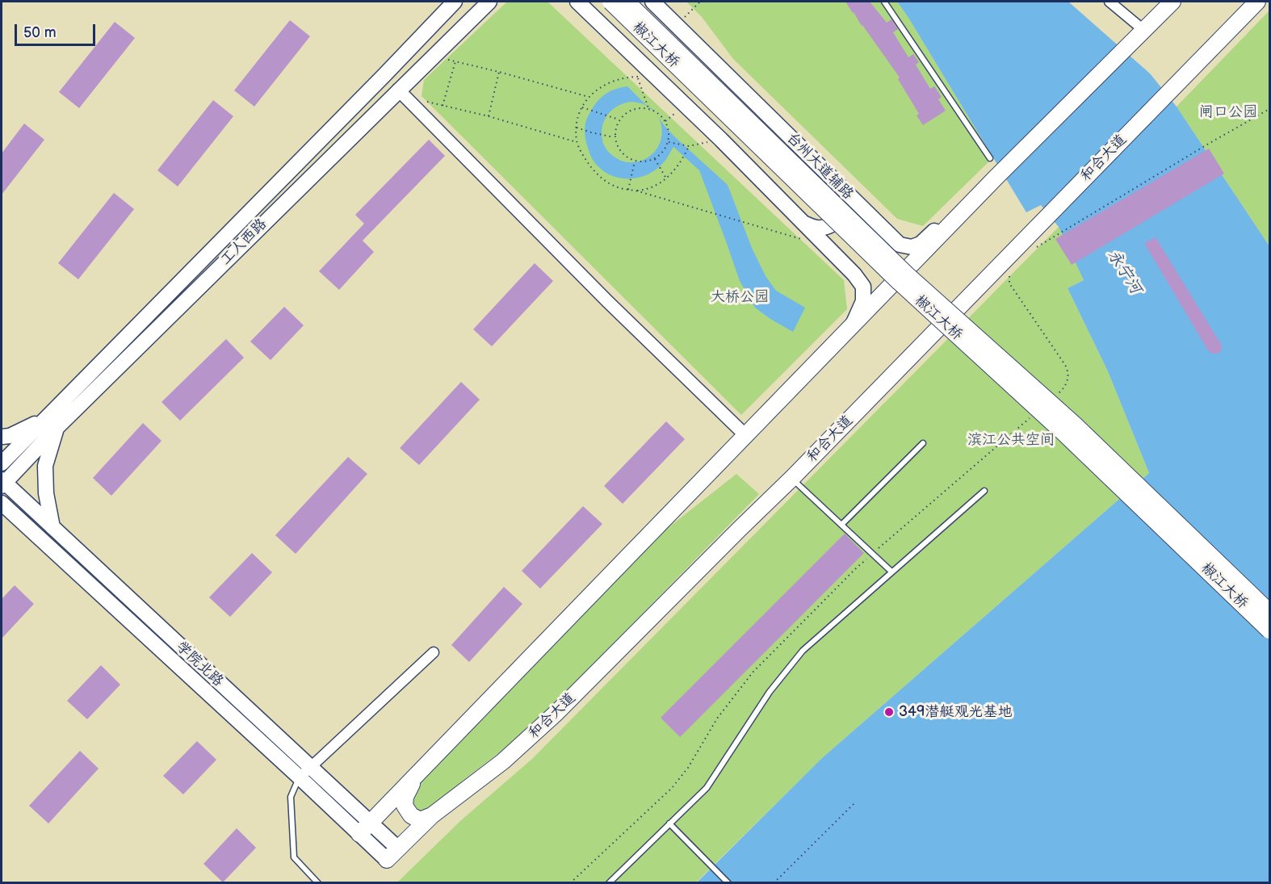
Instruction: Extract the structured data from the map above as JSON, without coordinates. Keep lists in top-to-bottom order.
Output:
{
  "streets": {
    "main road": [
      "椒江大桥",
      "和合大道",
      "台州大道辅路",
      "工人西路",
      "学院北路"
    ]
  },
  "crossings": [
    ["和合大道", "学院北路"],
    ["工人西路", "学院北路"]
  ],
  "water": ["永宁河"],
  "parks": ["闸口公园", "大桥公园", "滨江公共空间"],
  "places": ["349潜艇观光基地"],
  "scale_bar": "50 m"
}
